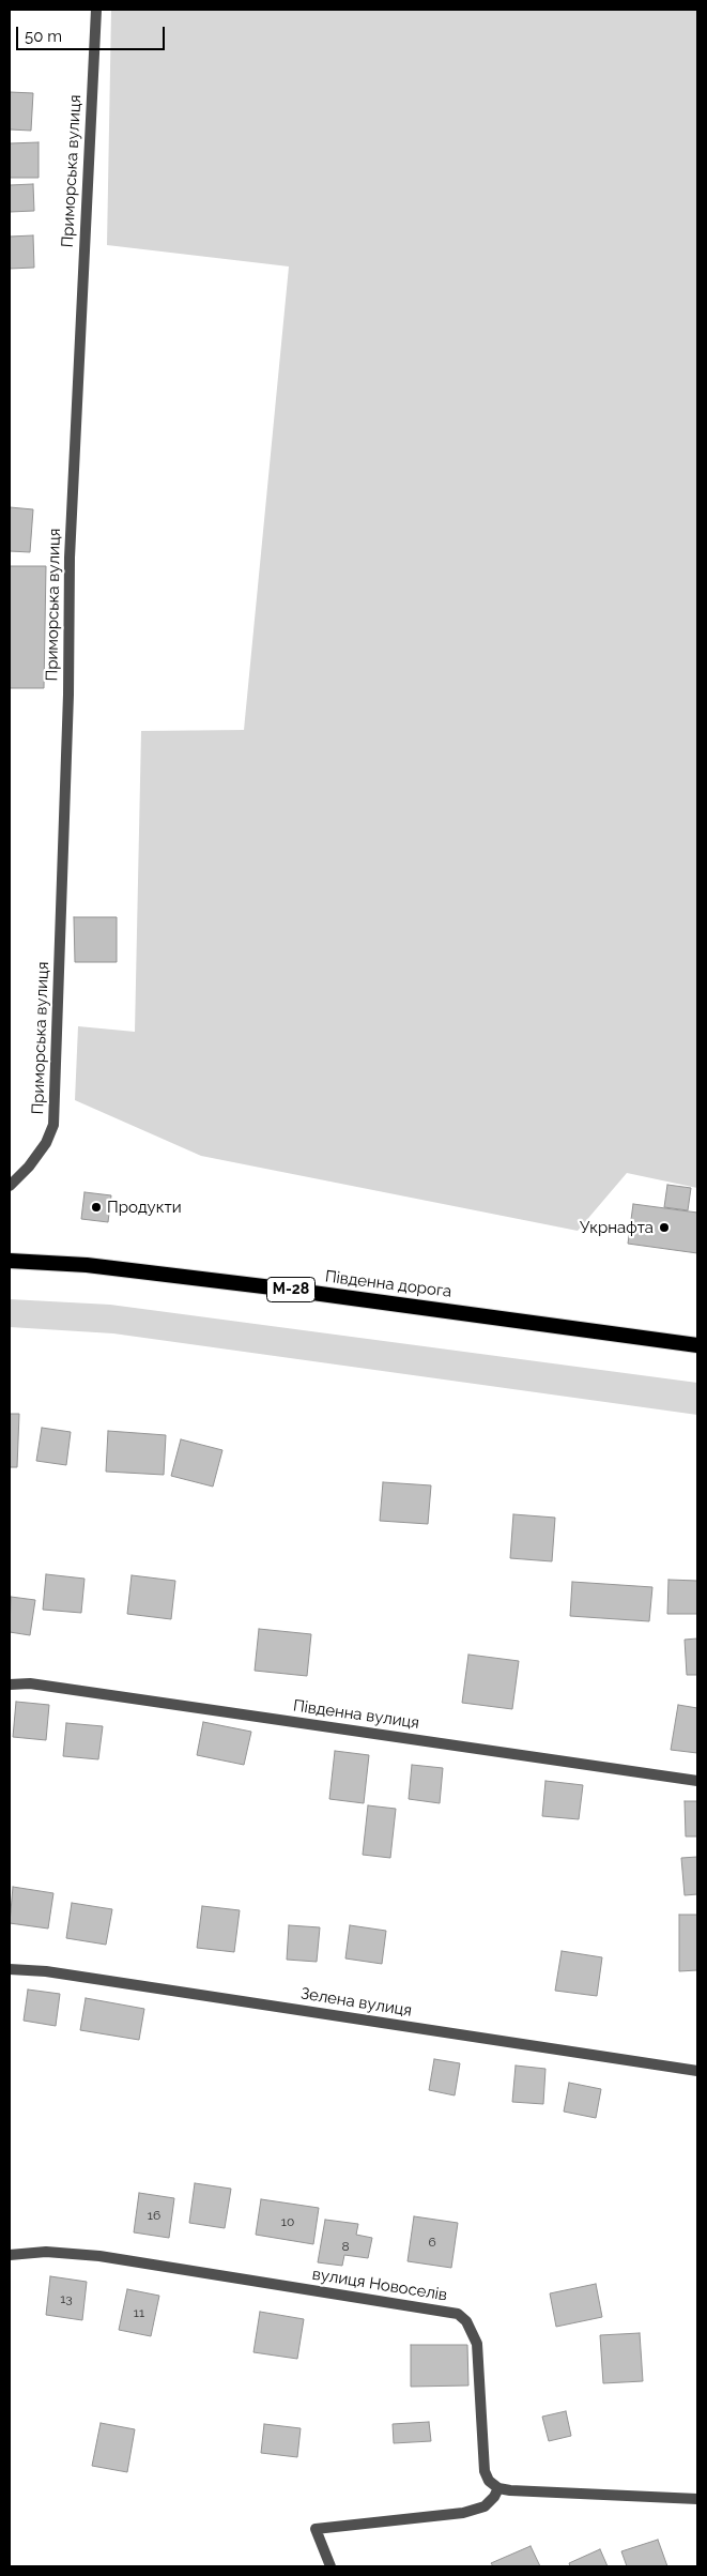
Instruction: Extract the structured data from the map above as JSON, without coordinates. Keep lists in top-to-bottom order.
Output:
{
  "streets": {
    "highway": ["Південна дорога", "М-28"],
    "street": [
      "Приморська вулиця",
      "Південна вулиця",
      "Зелена вулиця",
      "вулиця Новоселів"
    ]
  },
  "places": ["Продукти", "Укрнафта"],
  "house_numbers": [
    "16",
    "10",
    "6",
    "8",
    "13",
    "11"
  ],
  "scale_bar": "50 m"
}
